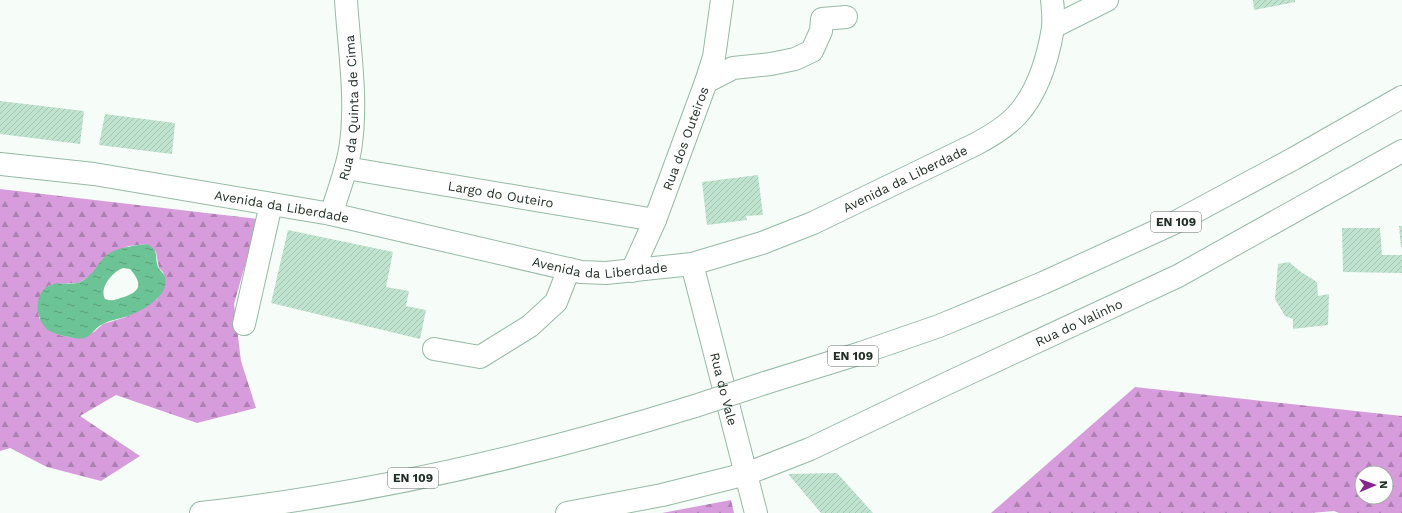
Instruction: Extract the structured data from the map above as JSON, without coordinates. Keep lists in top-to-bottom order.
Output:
{
  "streets": {
    "street": [
      "Rua da Quinta de Cima",
      "Rua dos Outeiros",
      "Avenida da Liberdade",
      "Largo do Outeiro",
      "EN 109",
      "Rua do Valinho",
      "Rua do Vale"
    ]
  },
  "crossings": [
    ["Rua da Quinta de Cima", "Avenida da Liberdade"],
    ["Rua da Quinta de Cima", "Largo do Outeiro"],
    ["Rua dos Outeiros", "Avenida da Liberdade"],
    ["Rua dos Outeiros", "Largo do Outeiro"],
    ["Avenida da Liberdade", "Rua do Vale"],
    ["Rua do Valinho", "Rua do Vale"]
  ],
  "north": "right"
}
